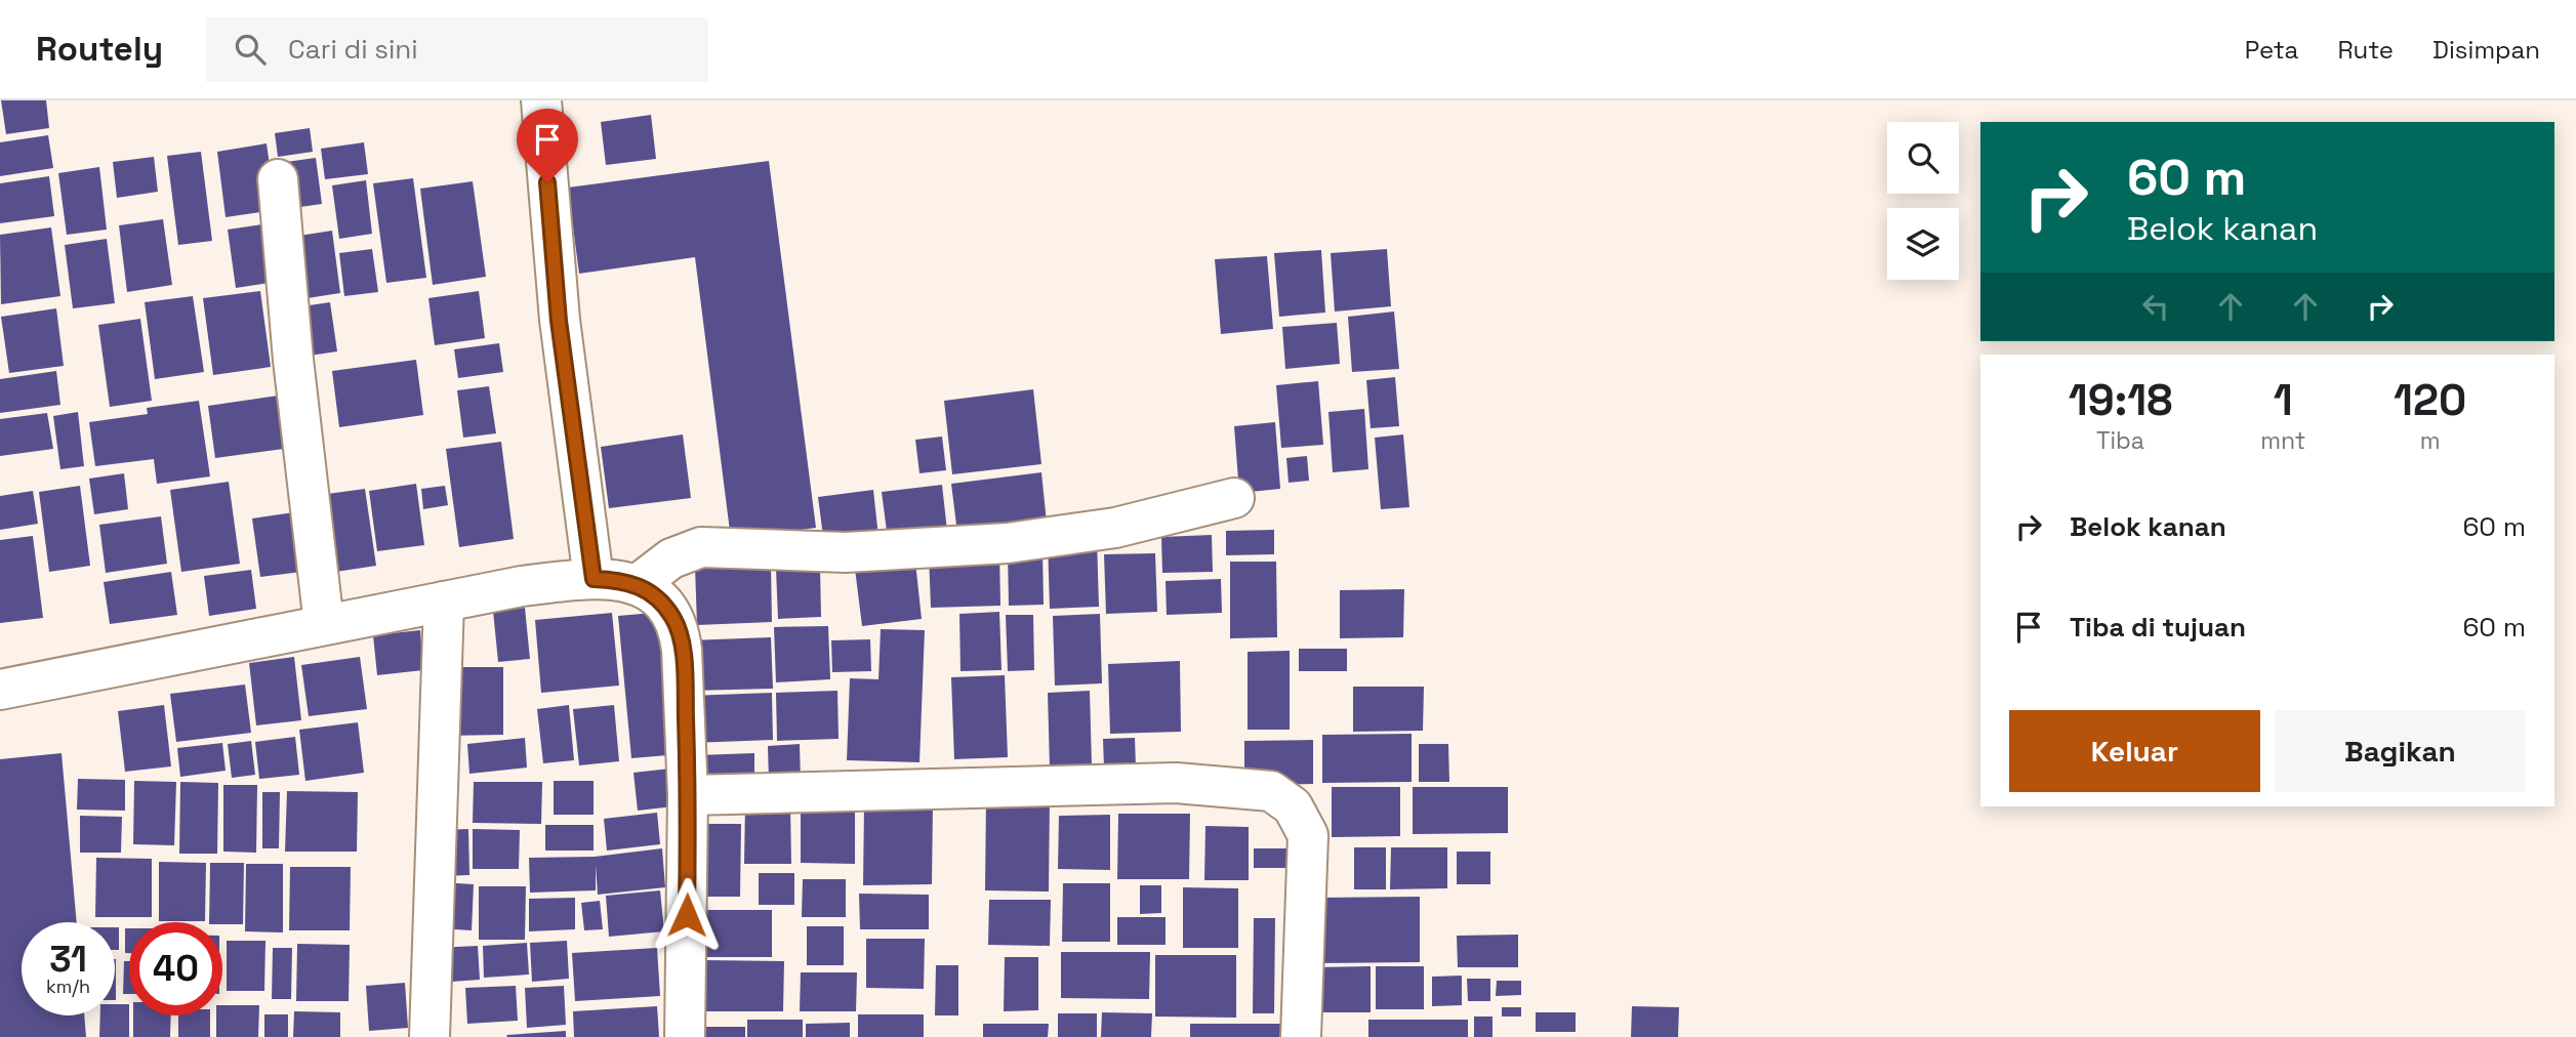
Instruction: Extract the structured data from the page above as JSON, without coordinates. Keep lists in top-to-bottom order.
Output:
{
  "page": {
    "header": "Routely",
    "search": "Cari di sini",
    "nav": ["Peta", "Rute", "Disimpan"],
    "turn": ["60 m", "Belok kanan"],
    "eta": [
      "19:18",
      "Tiba",
      "1",
      "mnt",
      "120",
      "m"
    ],
    "list": [
      {
        "name": "Belok kanan",
        "value": "60 m"
      },
      {
        "name": "Tiba di tujuan",
        "value": "60 m"
      }
    ],
    "buttons": ["Keluar", "Bagikan"],
    "speed": "31 km/h",
    "limit": "40"
  }
}
